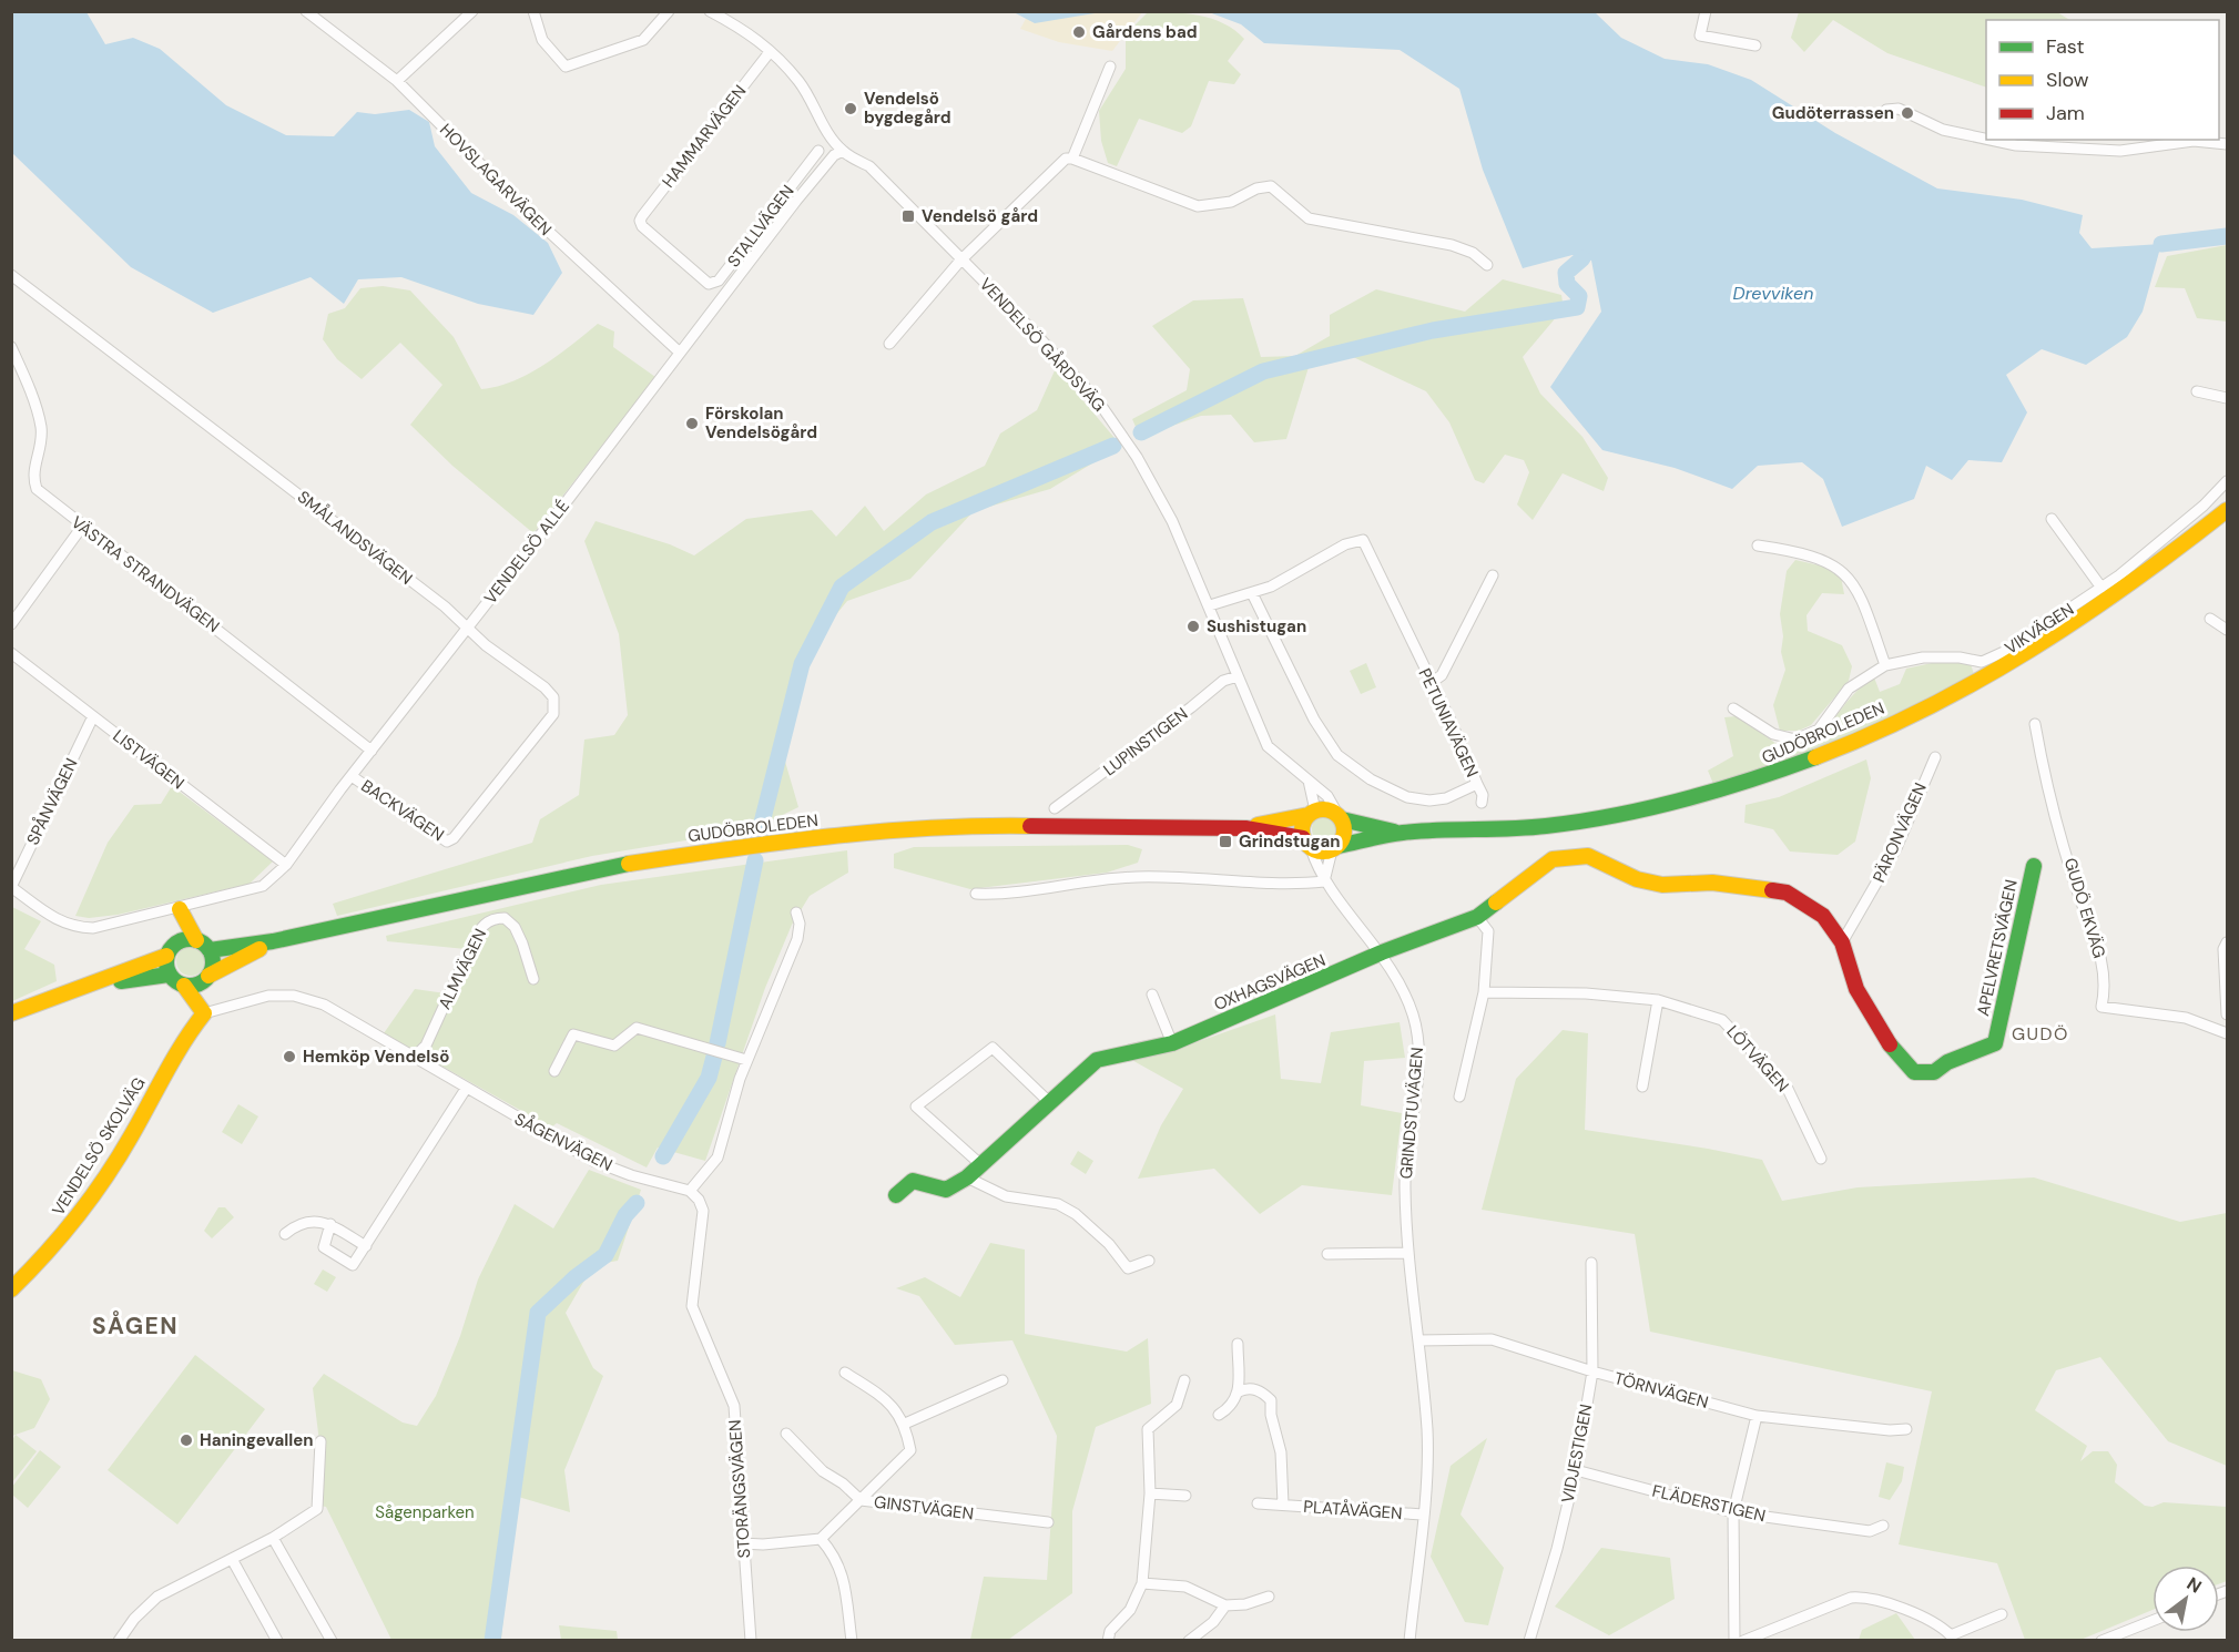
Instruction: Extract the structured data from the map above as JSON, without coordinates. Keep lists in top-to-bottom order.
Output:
{
  "streets": {
    "main road": [
      "GUDÖBROLEDEN",
      "APELVRETSVÄGEN",
      "OXHAGSVÄGEN",
      "VENDELSÖ SKOLVÄG"
    ],
    "street": [
      "HAMMARVÄGEN",
      "HOVSLAGARVÄGEN",
      "STALLVÄGEN",
      "VENDELSÖ GÅRDSVÄG",
      "SMÅLANDSVÄGEN",
      "VENDELSÖ ALLÉ",
      "VÄSTRA STRANDVÄGEN",
      "VIKVÄGEN",
      "PETUNIAVÄGEN",
      "LUPINSTIGEN",
      "LISTVÄGEN",
      "SPÅNVÄGEN",
      "BACKVÄGEN",
      "PÄRONVÄGEN",
      "GUDÖ EKVÄG",
      "ALMVÄGEN",
      "LÖTVÄGEN",
      "GRINDSTUVÄGEN",
      "SÅGENVÄGEN",
      "TÖRNVÄGEN",
      "VIDJESTIGEN",
      "STORÄNGSVÄGEN",
      "FLÄDERSTIGEN",
      "GINSTVÄGEN",
      "PLATÅVÄGEN"
    ]
  },
  "crossings": [
    ["HAMMARVÄGEN", "STALLVÄGEN"],
    ["HOVSLAGARVÄGEN", "VENDELSÖ ALLÉ"],
    ["STALLVÄGEN", "VENDELSÖ GÅRDSVÄG"],
    ["STALLVÄGEN", "VENDELSÖ ALLÉ"],
    ["VENDELSÖ GÅRDSVÄG", "VENDELSÖ ALLÉ"],
    ["VENDELSÖ GÅRDSVÄG", "PETUNIAVÄGEN"],
    ["VENDELSÖ GÅRDSVÄG", "GUDÖBROLEDEN"],
    ["VENDELSÖ GÅRDSVÄG", "LUPINSTIGEN"],
    ["VENDELSÖ GÅRDSVÄG", "GRINDSTUVÄGEN"],
    ["SMÅLANDSVÄGEN", "VENDELSÖ ALLÉ"],
    ["SMÅLANDSVÄGEN", "BACKVÄGEN"],
    ["VENDELSÖ ALLÉ", "VÄSTRA STRANDVÄGEN"],
    ["VENDELSÖ ALLÉ", "LISTVÄGEN"],
    ["VENDELSÖ ALLÉ", "SPÅNVÄGEN"],
    ["VENDELSÖ ALLÉ", "BACKVÄGEN"],
    ["GUDÖBROLEDEN", "GRINDSTUVÄGEN"],
    ["LISTVÄGEN", "SPÅNVÄGEN"],
    ["PÄRONVÄGEN", "APELVRETSVÄGEN"],
    ["APELVRETSVÄGEN", "OXHAGSVÄGEN"],
    ["APELVRETSVÄGEN", "GRINDSTUVÄGEN"],
    ["ALMVÄGEN", "SÅGENVÄGEN"],
    ["OXHAGSVÄGEN", "GRINDSTUVÄGEN"],
    ["GRINDSTUVÄGEN", "TÖRNVÄGEN"],
    ["GRINDSTUVÄGEN", "PLATÅVÄGEN"],
    ["SÅGENVÄGEN", "VENDELSÖ SKOLVÄG"],
    ["SÅGENVÄGEN", "STORÄNGSVÄGEN"],
    ["TÖRNVÄGEN", "VIDJESTIGEN"],
    ["VIDJESTIGEN", "FLÄDERSTIGEN"]
  ],
  "districts": ["GUDÖ", "SÅGEN"],
  "water": ["Drevviken"],
  "parks": ["Sågenparken"],
  "places": {
    "other": [
      "Gårdens bad",
      "Vendelsö bygdegård",
      "Gudöterrassen",
      "Förskolan Vendelsögård",
      "Sushistugan",
      "Hemköp Vendelsö",
      "Haningevallen"
    ],
    "transit": ["Vendelsö gård", "Grindstugan"]
  },
  "legend": ["Fast", "Slow", "Jam"],
  "north": "top right"
}
